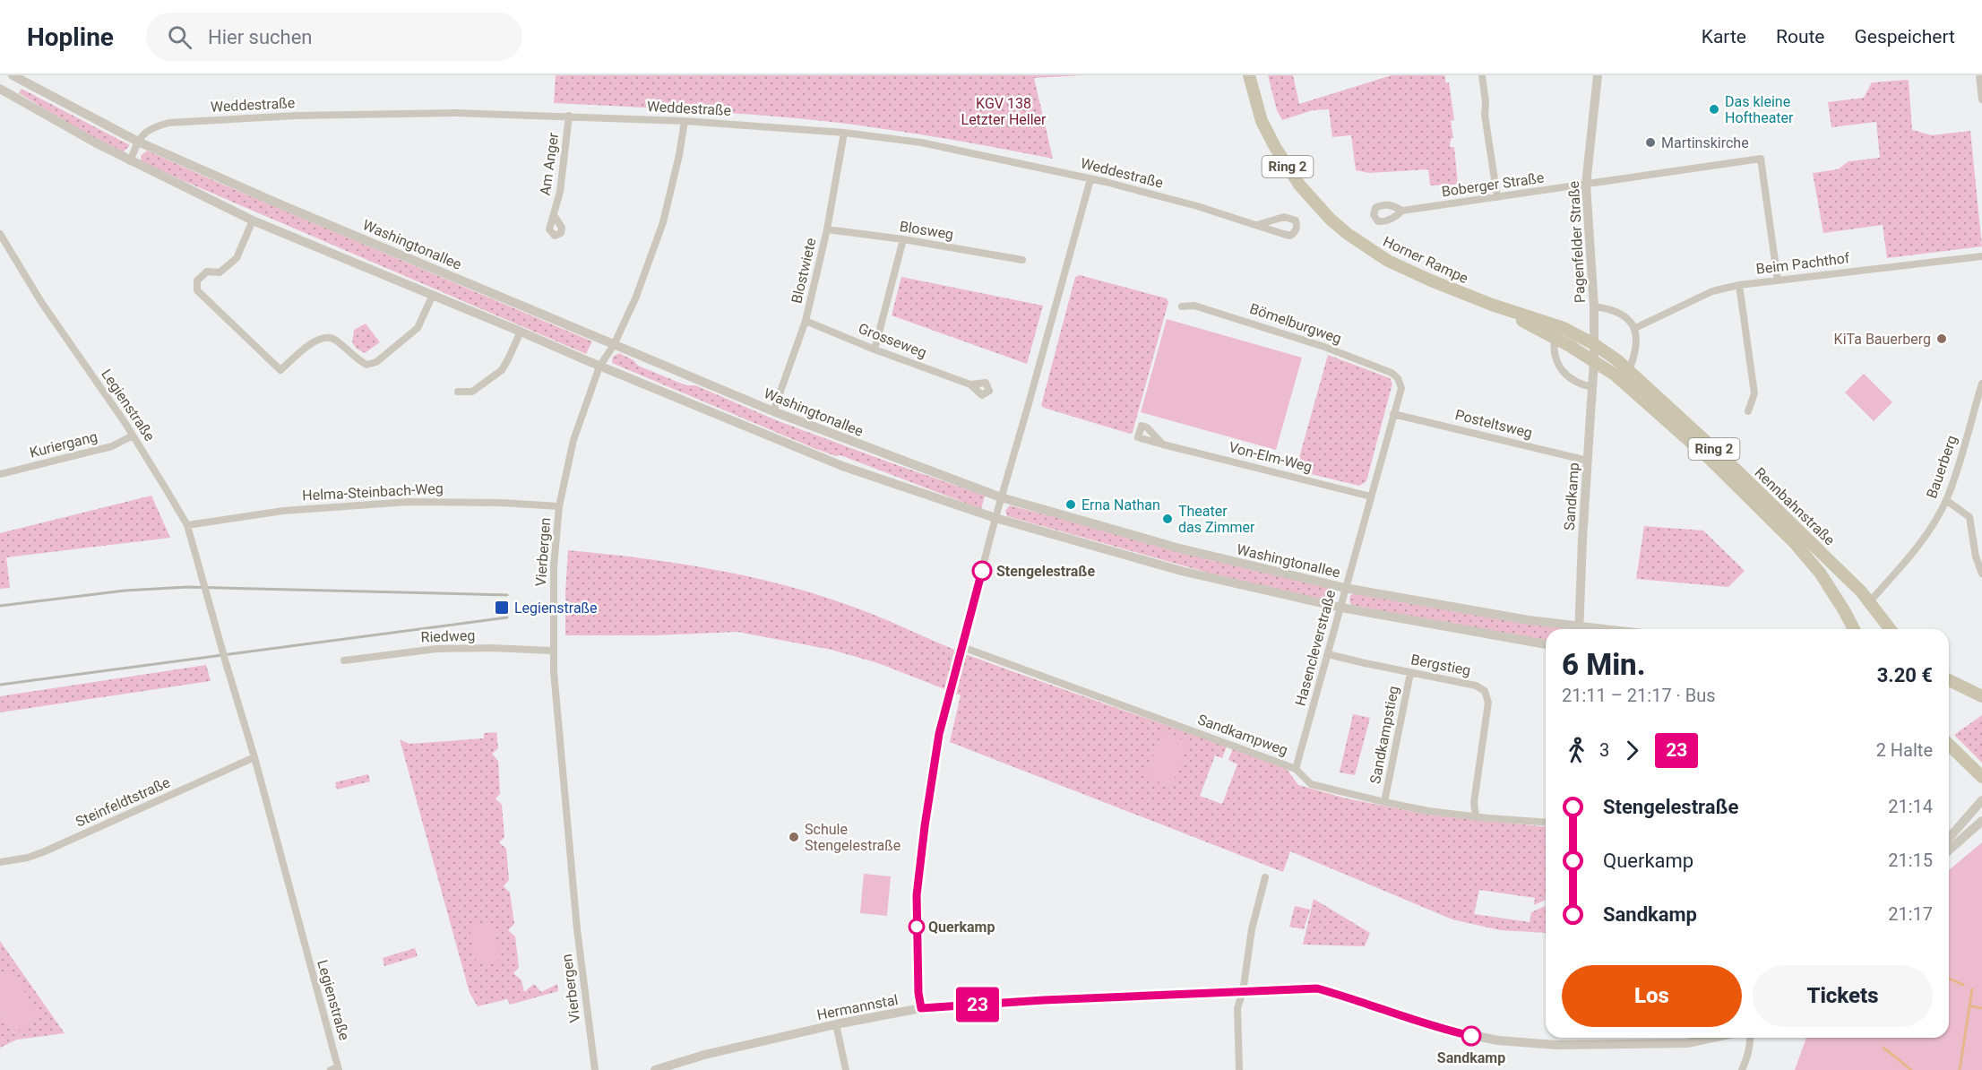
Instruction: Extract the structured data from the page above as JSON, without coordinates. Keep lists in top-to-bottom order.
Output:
{
  "streets": {
    "main road": ["Ring 2", "Horner Rampe", "Rennbahnstraße"],
    "street": [
      "Weddestraße",
      "Am Anger",
      "Boberger Straße",
      "Blosweg",
      "Pagenfelder Straße",
      "Washingtonallee",
      "Beim Pachthof",
      "Blostwiete",
      "Bömelburgweg",
      "Grosseweg",
      "Legienstraße",
      "Posteltsweg",
      "Kuriergang",
      "Von-Elm-Weg",
      "Bauerberg",
      "Helma-Steinbach-Weg",
      "Sandkamp",
      "Vierbergen",
      "Riedweg",
      "Hasencleverstraße",
      "Bergstieg",
      "Sandkampweg",
      "Sandkampstieg",
      "Steinfeldtstraße",
      "Hermannstal"
    ]
  },
  "crossings": [
    ["Weddestraße", "Am Anger"],
    ["Weddestraße", "Washingtonallee"],
    ["Weddestraße", "Blostwiete"],
    ["Weddestraße", "Vierbergen"],
    ["Boberger Straße", "Pagenfelder Straße"],
    ["Boberger Straße", "Beim Pachthof"],
    ["Blosweg", "Blostwiete"],
    ["Pagenfelder Straße", "Horner Rampe"],
    ["Pagenfelder Straße", "Rennbahnstraße"],
    ["Washingtonallee", "Blostwiete"],
    ["Washingtonallee", "Vierbergen"],
    ["Washingtonallee", "Hasencleverstraße"],
    ["Horner Rampe", "Sandkamp"],
    ["Horner Rampe", "Rennbahnstraße"],
    ["Blostwiete", "Grosseweg"],
    ["Bömelburgweg", "Hasencleverstraße"],
    ["Legienstraße", "Kuriergang"],
    ["Legienstraße", "Helma-Steinbach-Weg"],
    ["Legienstraße", "Steinfeldtstraße"],
    ["Posteltsweg", "Sandkamp"],
    ["Posteltsweg", "Hasencleverstraße"],
    ["Von-Elm-Weg", "Hasencleverstraße"],
    ["Bauerberg", "Rennbahnstraße"],
    ["Helma-Steinbach-Weg", "Vierbergen"],
    ["Sandkamp", "Rennbahnstraße"],
    ["Vierbergen", "Riedweg"],
    ["Hasencleverstraße", "Bergstieg"],
    ["Hasencleverstraße", "Sandkampweg"],
    ["Bergstieg", "Sandkampweg"],
    ["Bergstieg", "Sandkampstieg"],
    ["Sandkampweg", "Sandkampstieg"]
  ],
  "parks": ["KGV 138 Letzter Heller"],
  "places": {
    "other": [
      "Das kleine Hoftheater",
      "Martinskirche",
      "KiTa Bauerberg",
      "Erna Nathan",
      "Theater das Zimmer",
      "Stengelestraße",
      "Schule Stengelestraße",
      "Querkamp",
      "Sandkamp"
    ],
    "transit": ["Legienstraße"]
  },
  "lines": ["bus line 23"],
  "page": {
    "header": "Hopline",
    "search": "Hier suchen",
    "nav": ["Karte", "Route", "Gespeichert"],
    "on_map": "23",
    "heading": ["6 Min.", "21:11 – 21:17 · Bus", "3.20 €"],
    "legs": ["3", "23", "2 Halte"],
    "list": [
      {
        "name": "Stengelestraße",
        "value": "21:14"
      },
      {
        "name": "Querkamp",
        "value": "21:15"
      },
      {
        "name": "Sandkamp",
        "value": "21:17"
      }
    ],
    "buttons": ["Los", "Tickets"]
  }
}
